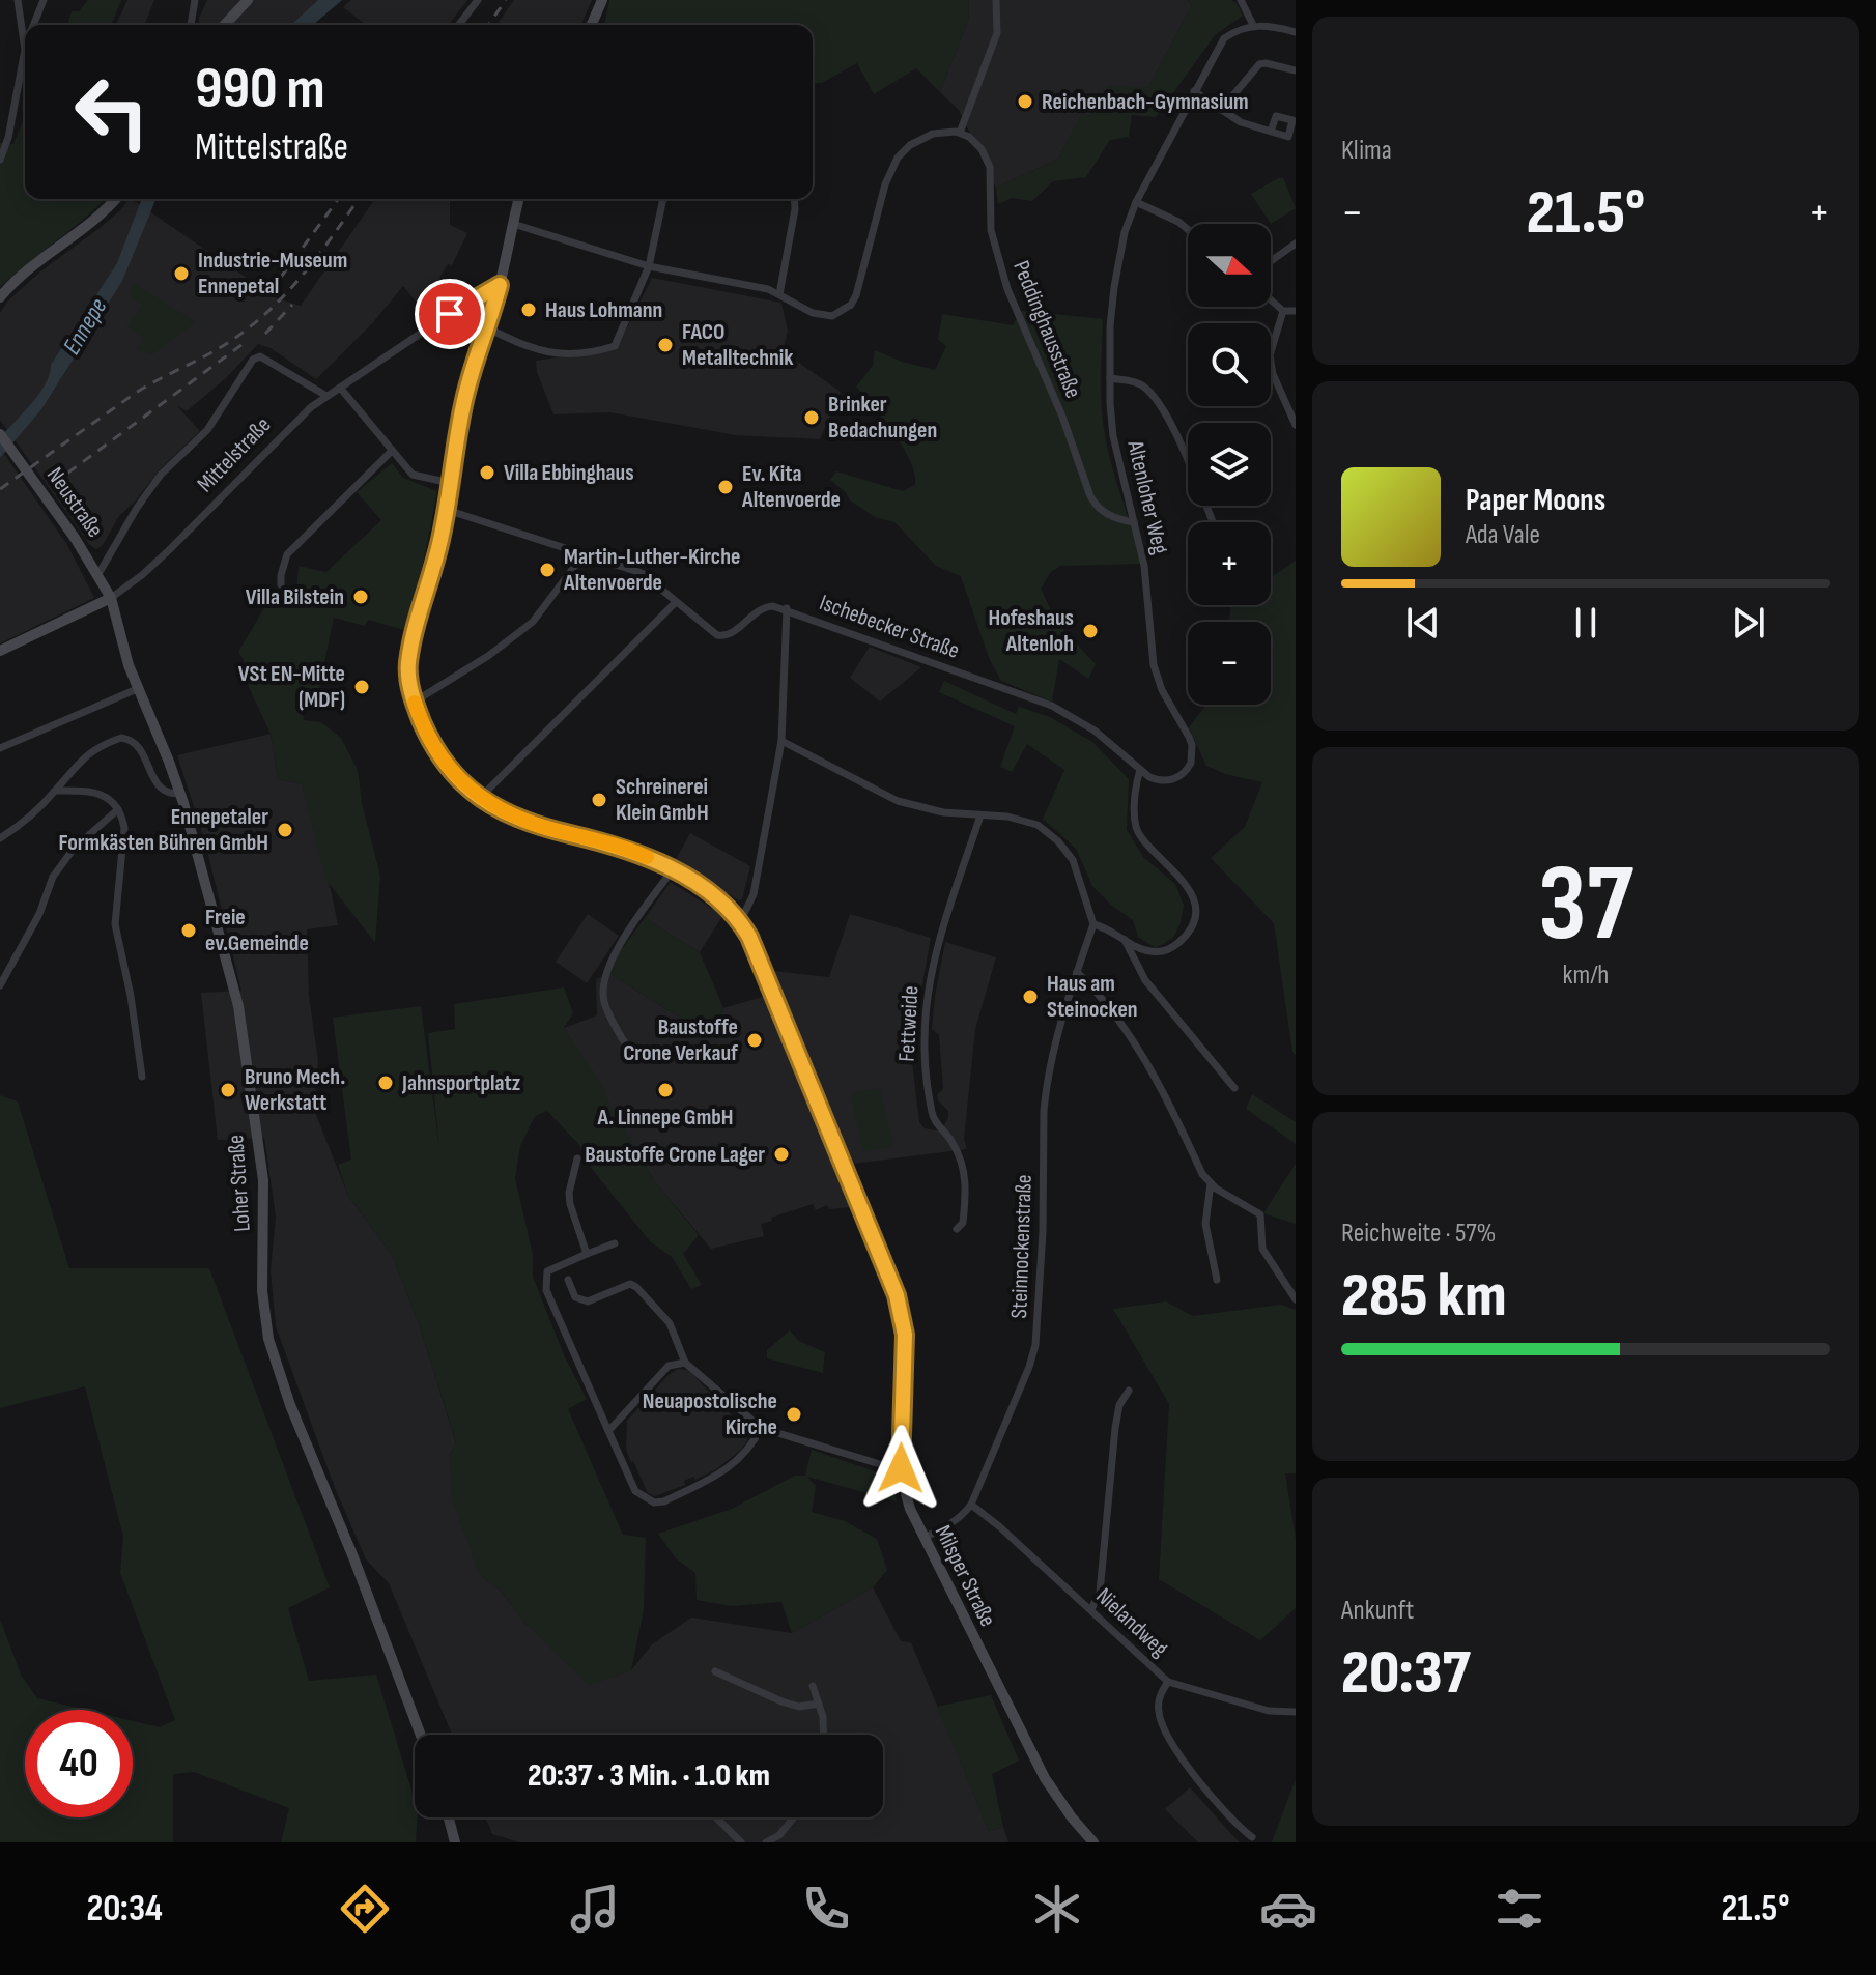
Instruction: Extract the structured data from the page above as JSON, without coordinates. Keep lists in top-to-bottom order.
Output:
{
  "streets": {
    "street": [
      "Peddinghausstraße",
      "Mittelstraße",
      "Altenloher Weg",
      "Neustraße",
      "Ischebecker Straße",
      "Fettweide",
      "Loher Straße",
      "Steinnockenstraße",
      "Milsper Straße",
      "Nielandweg"
    ]
  },
  "crossings": [
    ["Peddinghausstraße", "Altenloher Weg"],
    ["Mittelstraße", "Neustraße"],
    ["Mittelstraße", "Loher Straße"],
    ["Mittelstraße", "Milsper Straße"],
    ["Altenloher Weg", "Ischebecker Straße"],
    ["Neustraße", "Loher Straße"],
    ["Steinnockenstraße", "Milsper Straße"],
    ["Steinnockenstraße", "Nielandweg"]
  ],
  "water": ["Ennepe"],
  "places": [
    "Reichenbach-Gymnasium",
    "Industrie-Museum Ennepetal",
    "Haus Lohmann",
    "FACO Metalltechnik",
    "Brinker Bedachungen",
    "Villa Ebbinghaus",
    "Ev. Kita Altenvoerde",
    "Martin-Luther-Kirche Altenvoerde",
    "Villa Bilstein",
    "Hofeshaus Altenloh",
    "VSt EN-Mitte (MDF)",
    "Schreinerei Klein GmbH",
    "Ennepetaler Formkästen Bühren GmbH",
    "Freie ev.Gemeinde",
    "Haus am Steinocken",
    "Baustoffe Crone Verkauf",
    "Jahnsportplatz",
    "Bruno Mech. Werkstatt",
    "A. Linnepe GmbH",
    "Baustoffe Crone Lager",
    "Neuapostolische Kirche"
  ],
  "north": "right",
  "page": {
    "tile": [
      "Klima",
      ["37", "km/h"],
      ["Reichweite · 57%", "285 km"],
      ["Ankunft", "20:37"]
    ],
    "turn": ["990 m", "Mittelstraße"],
    "heat": ["−", "21.5°", "+"],
    "map_buttons": ["+", "−"],
    "song": ["Paper Moons", "Ada Vale"],
    "limit": "40",
    "trip": "20:37 · 3 Min. · 1.0 km",
    "tabs": ["20:34", "21.5°"]
  }
}
